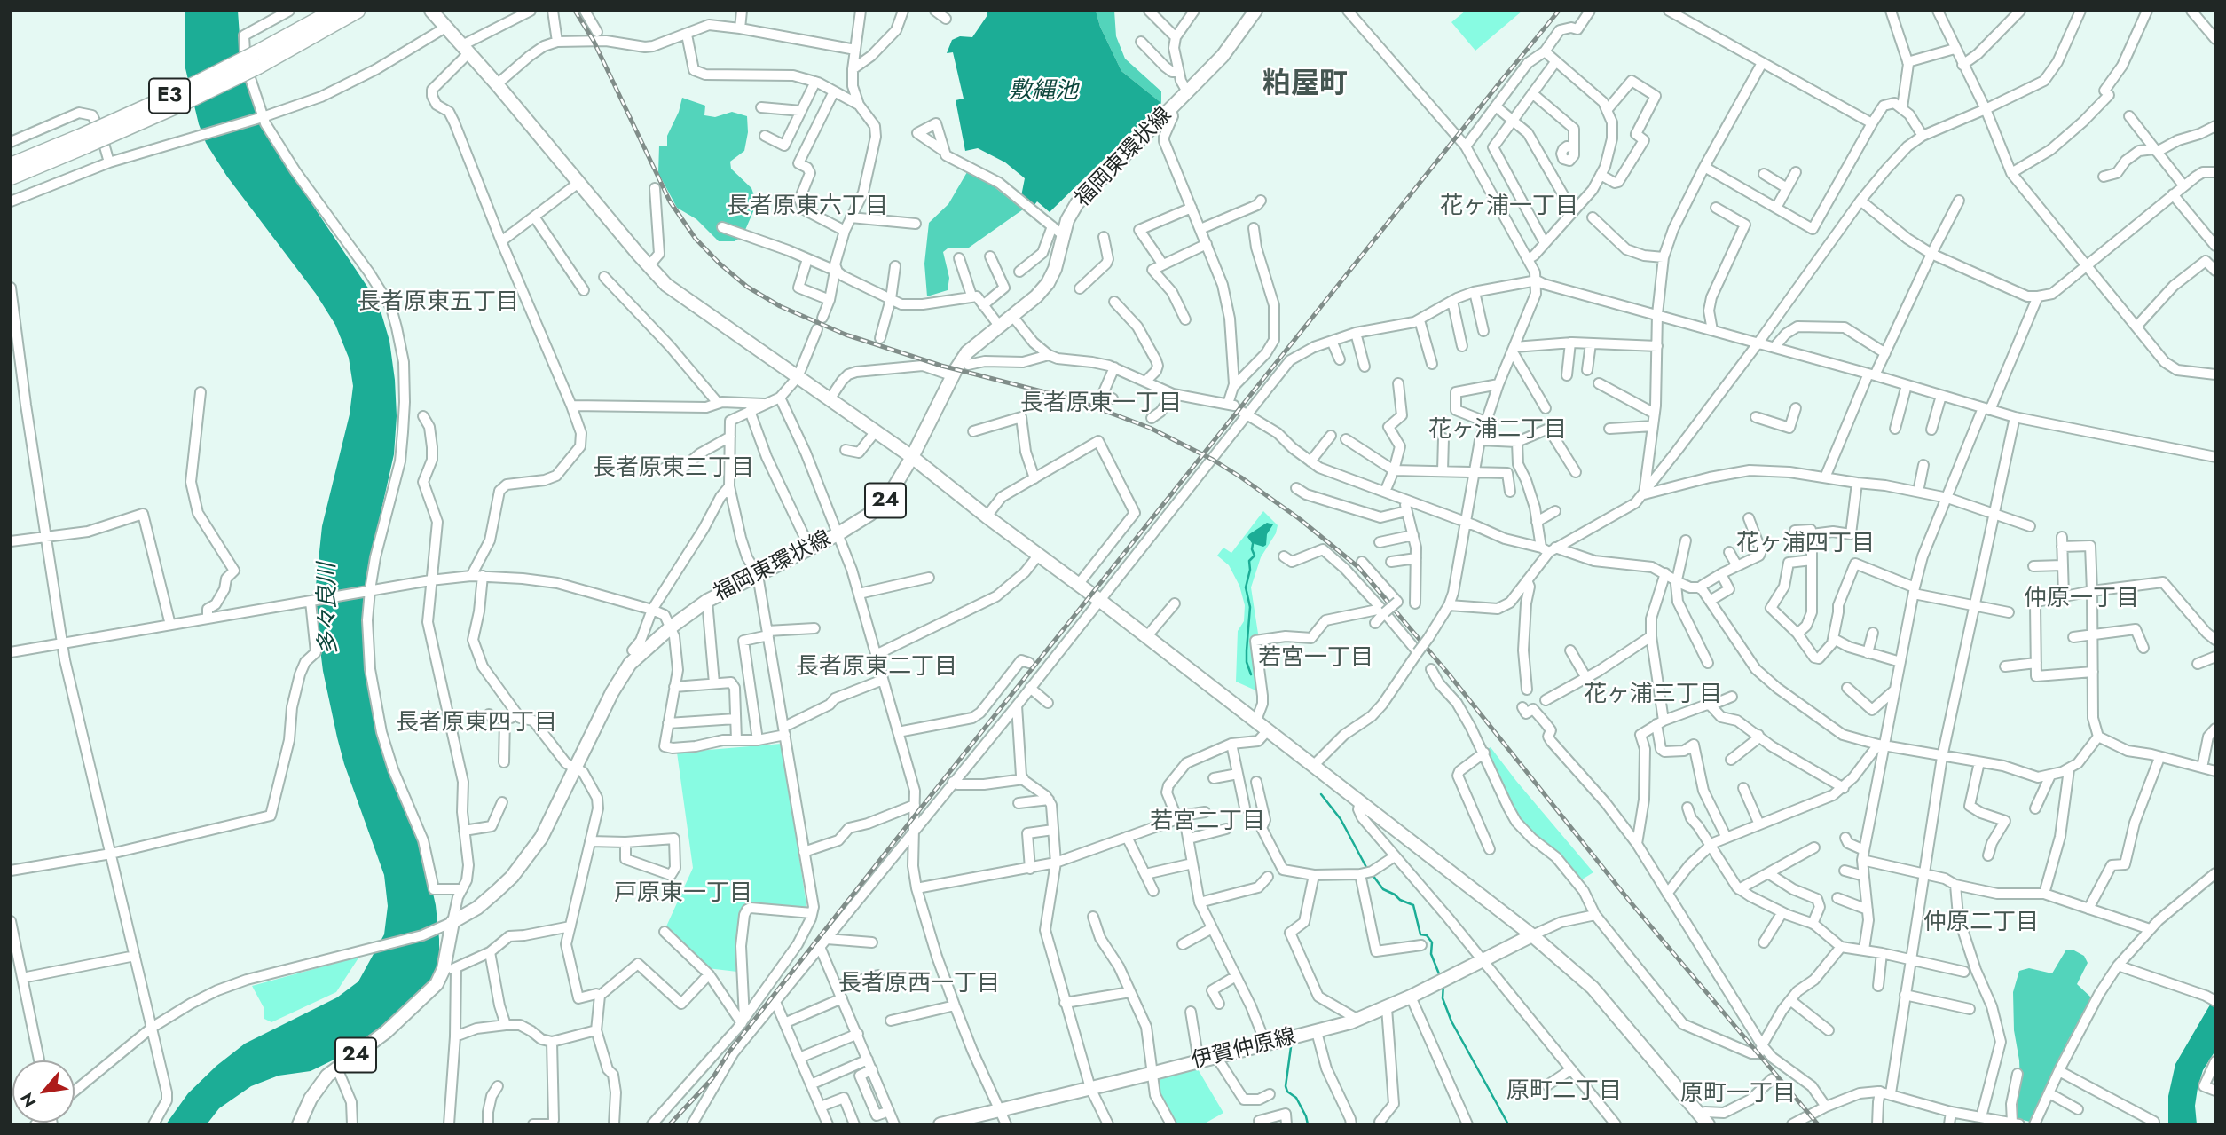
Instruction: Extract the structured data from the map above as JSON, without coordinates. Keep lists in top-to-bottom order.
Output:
{
  "streets": {
    "highway": ["E3"],
    "main road": ["福岡東環状線", "24", "伊賀仲原線"]
  },
  "crossings": [
    ["福岡東環状線", "24"]
  ],
  "districts": [
    "粕屋町",
    "長者原東六丁目",
    "花ヶ浦一丁目",
    "長者原東五丁目",
    "長者原東一丁目",
    "花ヶ浦二丁目",
    "長者原東三丁目",
    "花ヶ浦四丁目",
    "仲原一丁目",
    "若宮一丁目",
    "長者原東二丁目",
    "花ヶ浦三丁目",
    "長者原東四丁目",
    "若宮二丁目",
    "戸原東一丁目",
    "仲原二丁目",
    "長者原西一丁目",
    "原町二丁目",
    "原町一丁目"
  ],
  "water": ["敷縄池", "多々良川"],
  "north": "bottom left"
}
